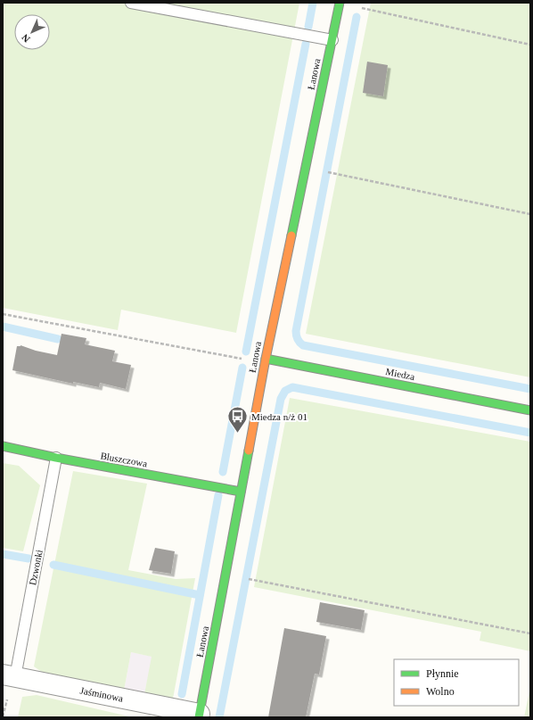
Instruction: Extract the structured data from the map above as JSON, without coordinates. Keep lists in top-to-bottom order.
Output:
{
  "streets": {
    "street": [
      "Łanowa",
      "Miedza",
      "Bluszczowa",
      "Jaśminowa"
    ],
    "lane": ["Dzwonki"]
  },
  "crossings": [
    ["Łanowa", "Miedza"],
    ["Łanowa", "Bluszczowa"],
    ["Łanowa", "Jaśminowa"],
    ["Bluszczowa", "Dzwonki"],
    ["Dzwonki", "Jaśminowa"]
  ],
  "places": {
    "bus stop": ["Miedza n/ż 01"]
  },
  "legend": ["Płynnie", "Wolno"],
  "north": "bottom left"
}
